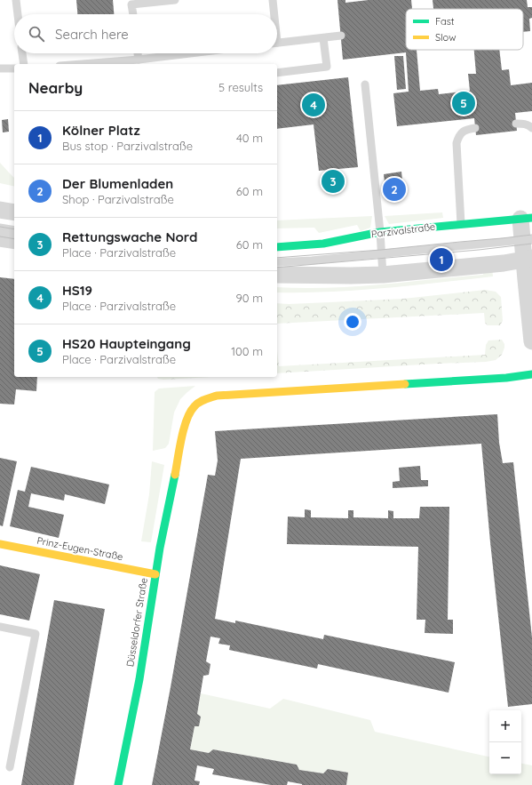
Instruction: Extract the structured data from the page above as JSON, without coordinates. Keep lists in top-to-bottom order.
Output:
{
  "streets": {
    "street": ["Parzivalstraße", "Prinz-Eugen-Straße", "Düsseldorfer Straße"]
  },
  "crossings": [
    ["Prinz-Eugen-Straße", "Düsseldorfer Straße"]
  ],
  "legend": ["Fast", "Slow"],
  "page": {
    "search": "Search here",
    "heading": ["Nearby", "5 results"],
    "pins": [
      "5",
      "4",
      "3",
      "2",
      "1"
    ],
    "list": [
      {
        "mark": "1",
        "name": "Kölner Platz",
        "note": "Bus stop · Parzivalstraße",
        "value": "40 m"
      },
      {
        "mark": "2",
        "name": "Der Blumenladen",
        "note": "Shop · Parzivalstraße",
        "value": "60 m"
      },
      {
        "mark": "3",
        "name": "Rettungswache Nord",
        "note": "Place · Parzivalstraße",
        "value": "60 m"
      },
      {
        "mark": "4",
        "name": "HS19",
        "note": "Place · Parzivalstraße",
        "value": "90 m"
      },
      {
        "mark": "5",
        "name": "HS20 Haupteingang",
        "note": "Place · Parzivalstraße",
        "value": "100 m"
      }
    ],
    "map_buttons": ["+", "−"]
  }
}
